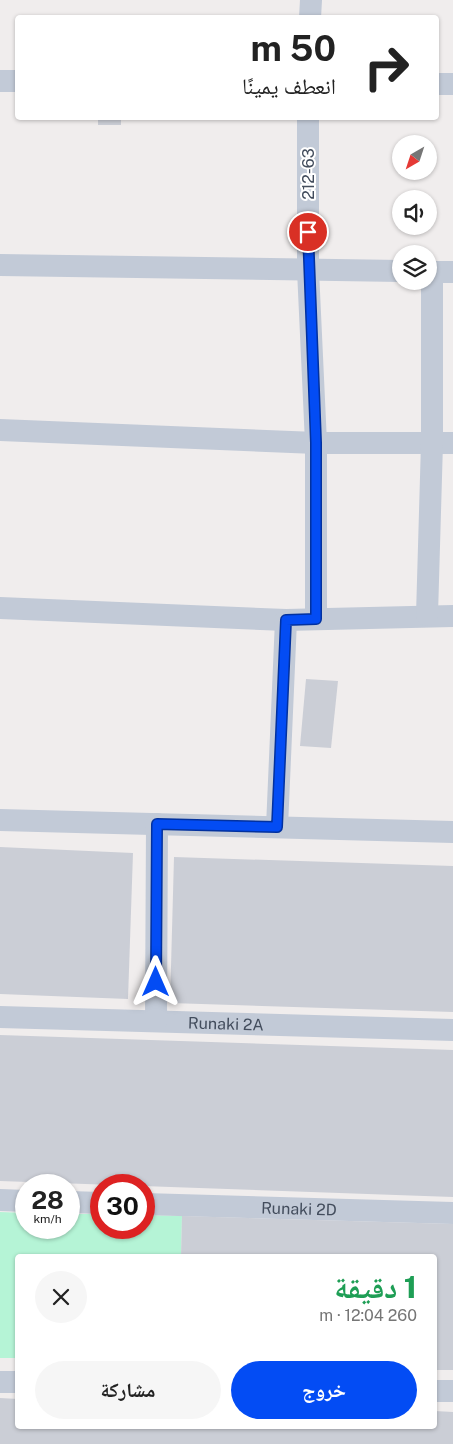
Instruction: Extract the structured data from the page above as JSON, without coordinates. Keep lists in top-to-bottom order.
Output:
{
  "streets": {
    "street": ["212-63", "Runaki 2A", "Runaki 2D"]
  },
  "north": "bottom left",
  "page": {
    "turn": ["50 m", "انعطف يمينًا"],
    "speed": "28 km/h",
    "limit": "30",
    "heading": ["1 دقيقة", "260 m · 12:04"],
    "buttons": ["خروج", "مشاركة"]
  }
}
